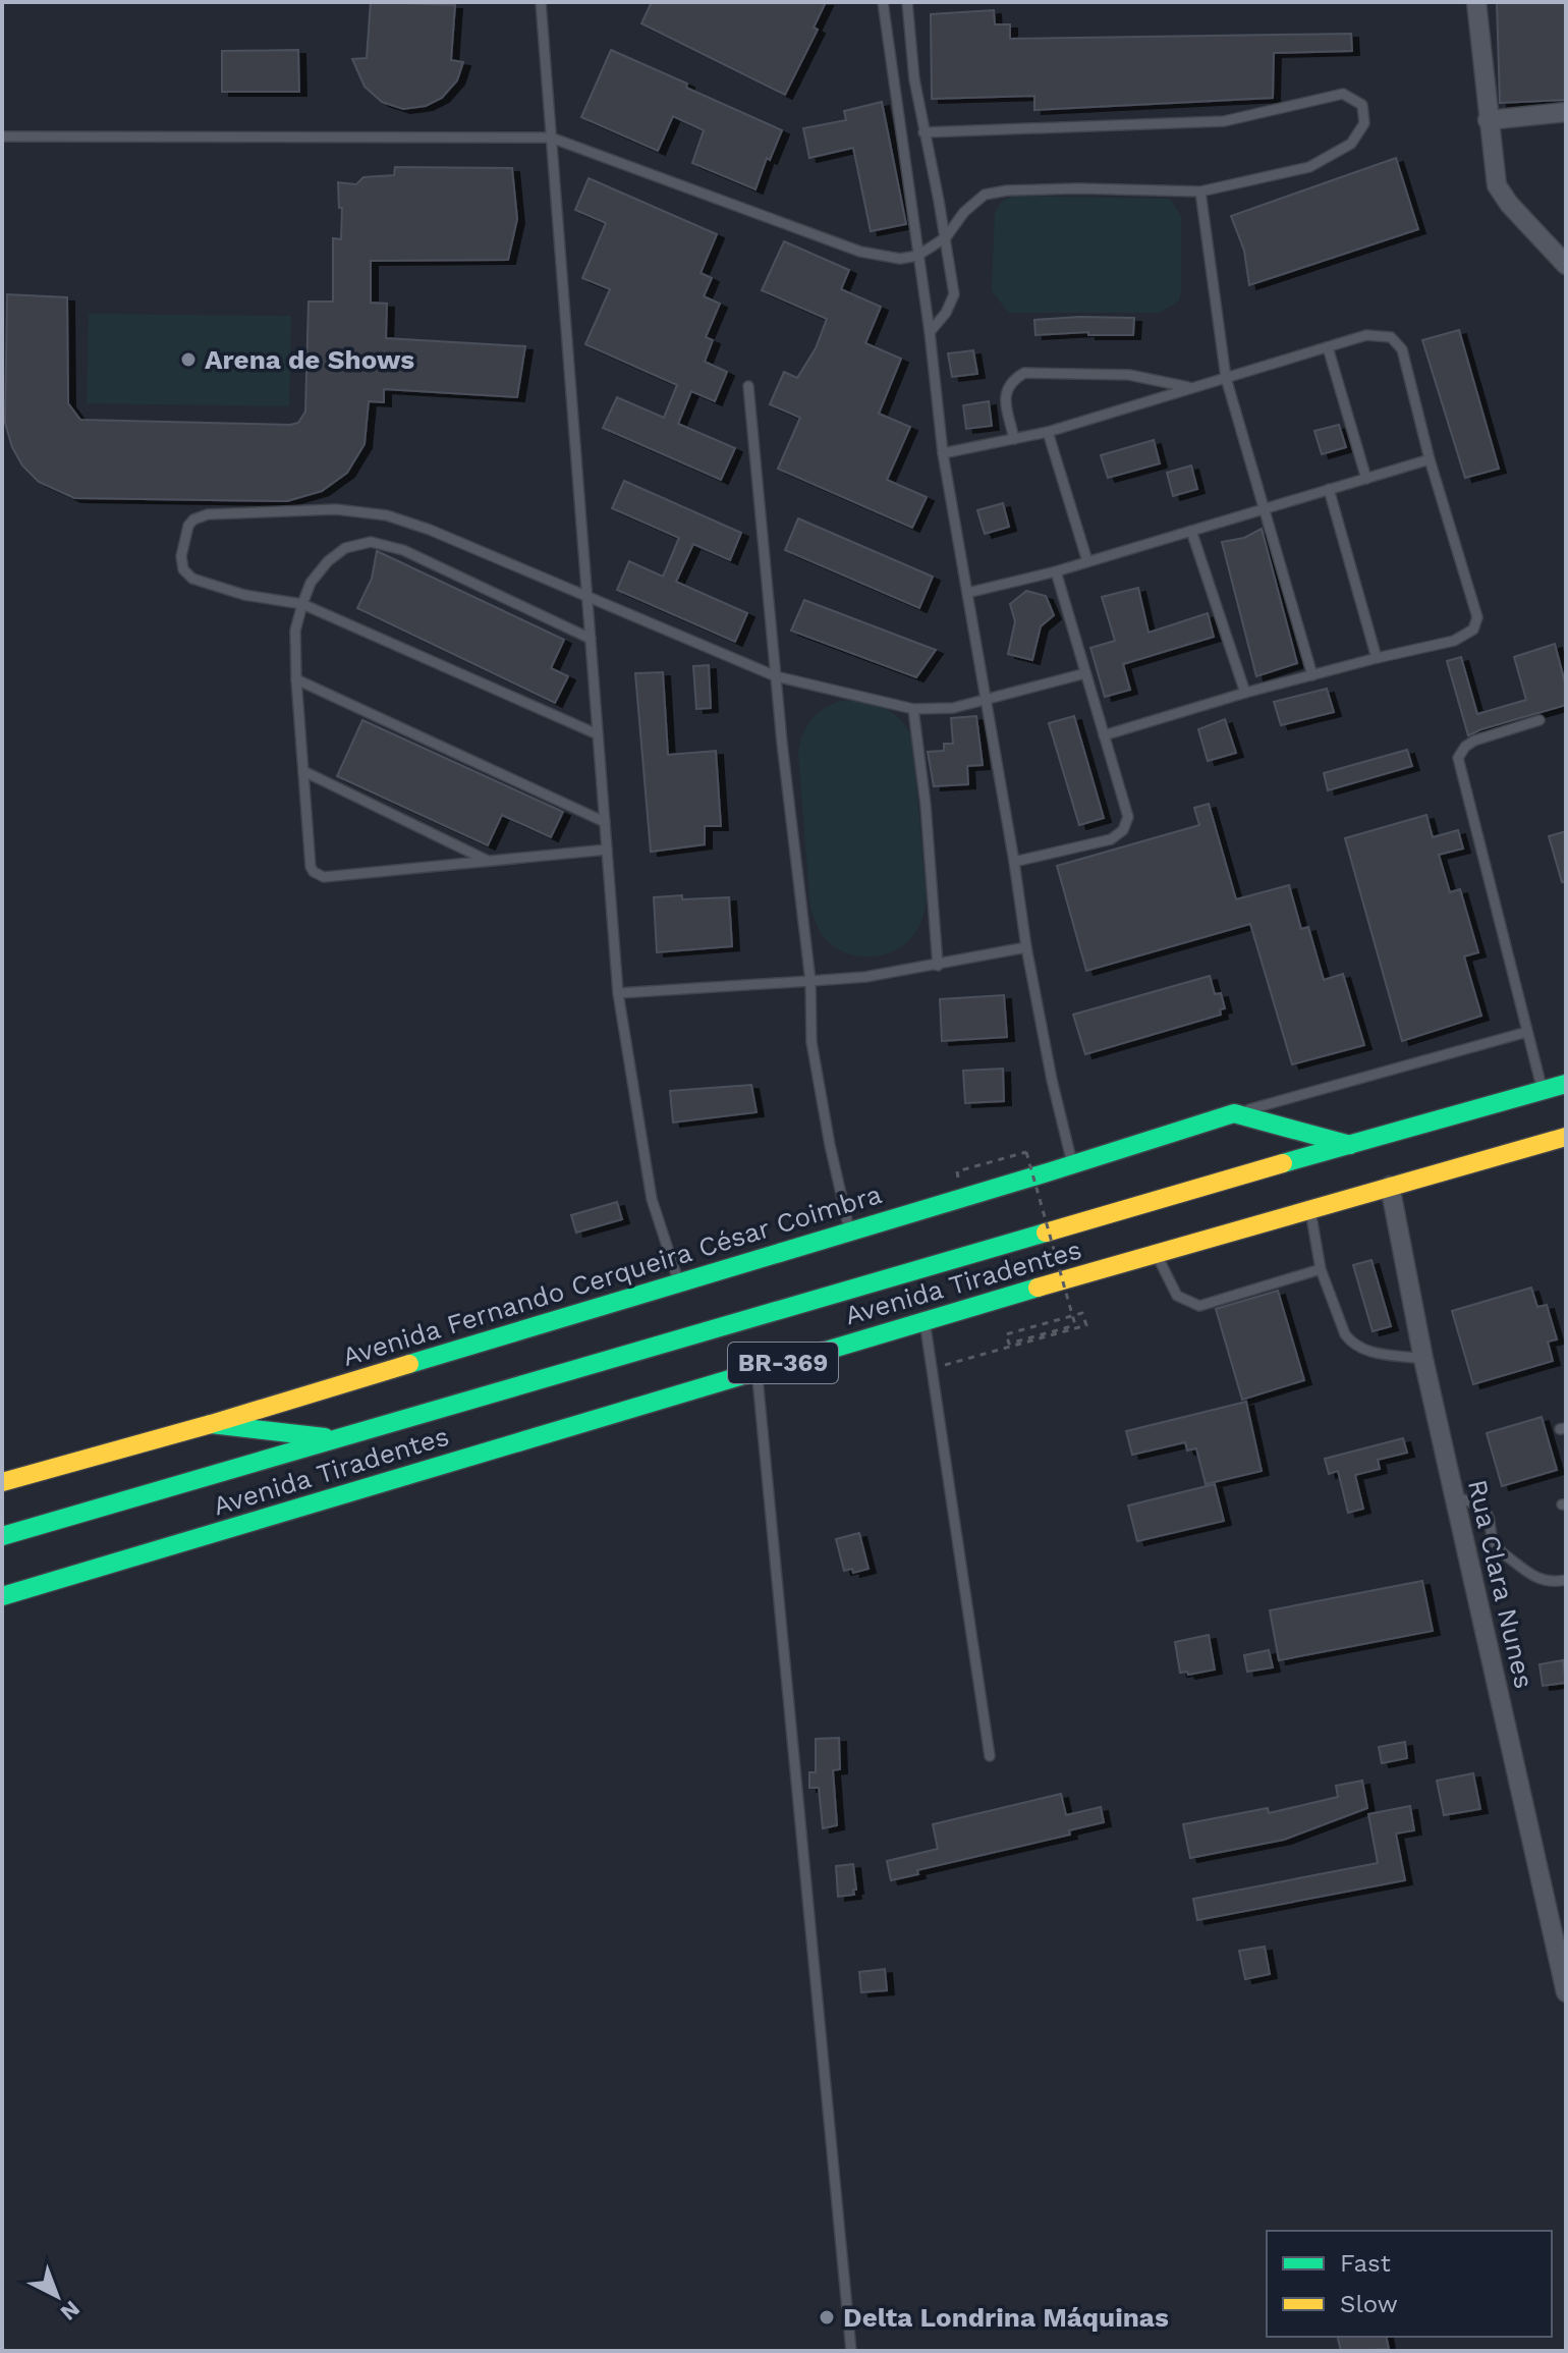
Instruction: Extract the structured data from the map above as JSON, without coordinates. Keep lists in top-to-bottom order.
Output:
{
  "streets": {
    "main road": ["Avenida Fernando Cerqueira César Coimbra", "Avenida Tiradentes", "BR-369"],
    "street": ["Rua Clara Nunes"]
  },
  "crossings": [
    ["Avenida Tiradentes", "Rua Clara Nunes"]
  ],
  "places": ["Arena de Shows", "Delta Londrina Máquinas"],
  "legend": ["Fast", "Slow"],
  "north": "bottom right"
}
